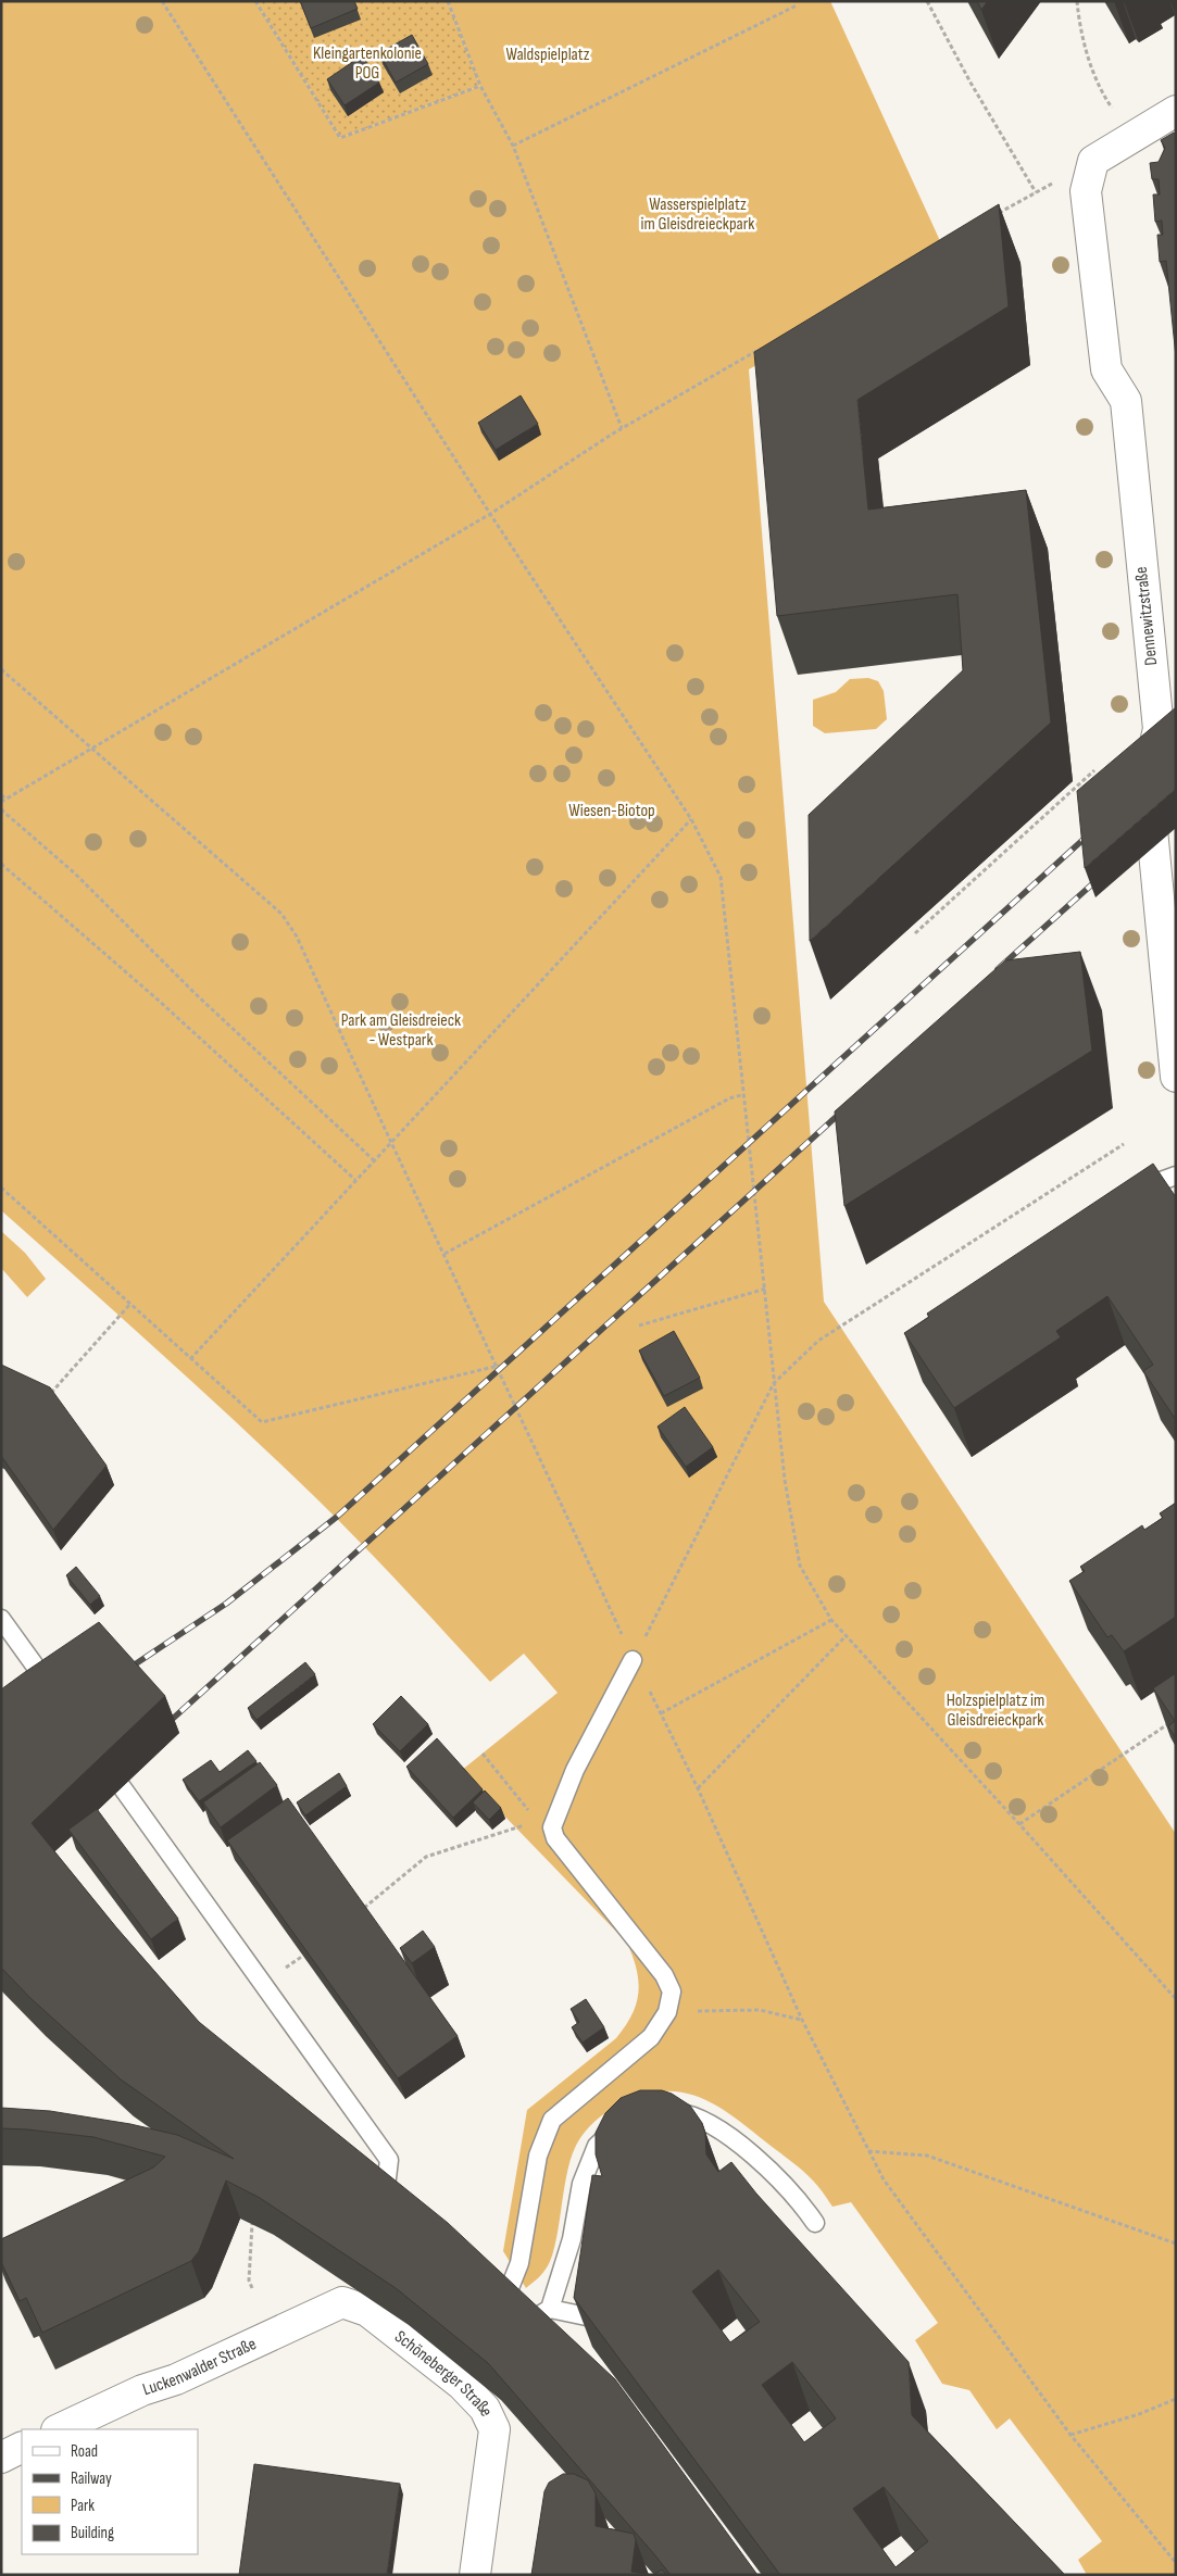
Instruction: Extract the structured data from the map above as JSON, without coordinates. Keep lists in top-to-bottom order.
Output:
{
  "streets": {
    "street": ["Dennewitzstraße", "Luckenwalder Straße", "Schöneberger Straße"]
  },
  "crossings": [
    ["Luckenwalder Straße", "Schöneberger Straße"]
  ],
  "parks": [
    "Kleingartenkolonie POG",
    "Waldspielplatz",
    "Wasserspielplatz im Gleisdreieckpark",
    "Wiesen-Biotop",
    "Park am Gleisdreieck - Westpark",
    "Holzspielplatz im Gleisdreieckpark"
  ],
  "legend": [
    "Road",
    "Railway",
    "Park",
    "Building"
  ]
}
